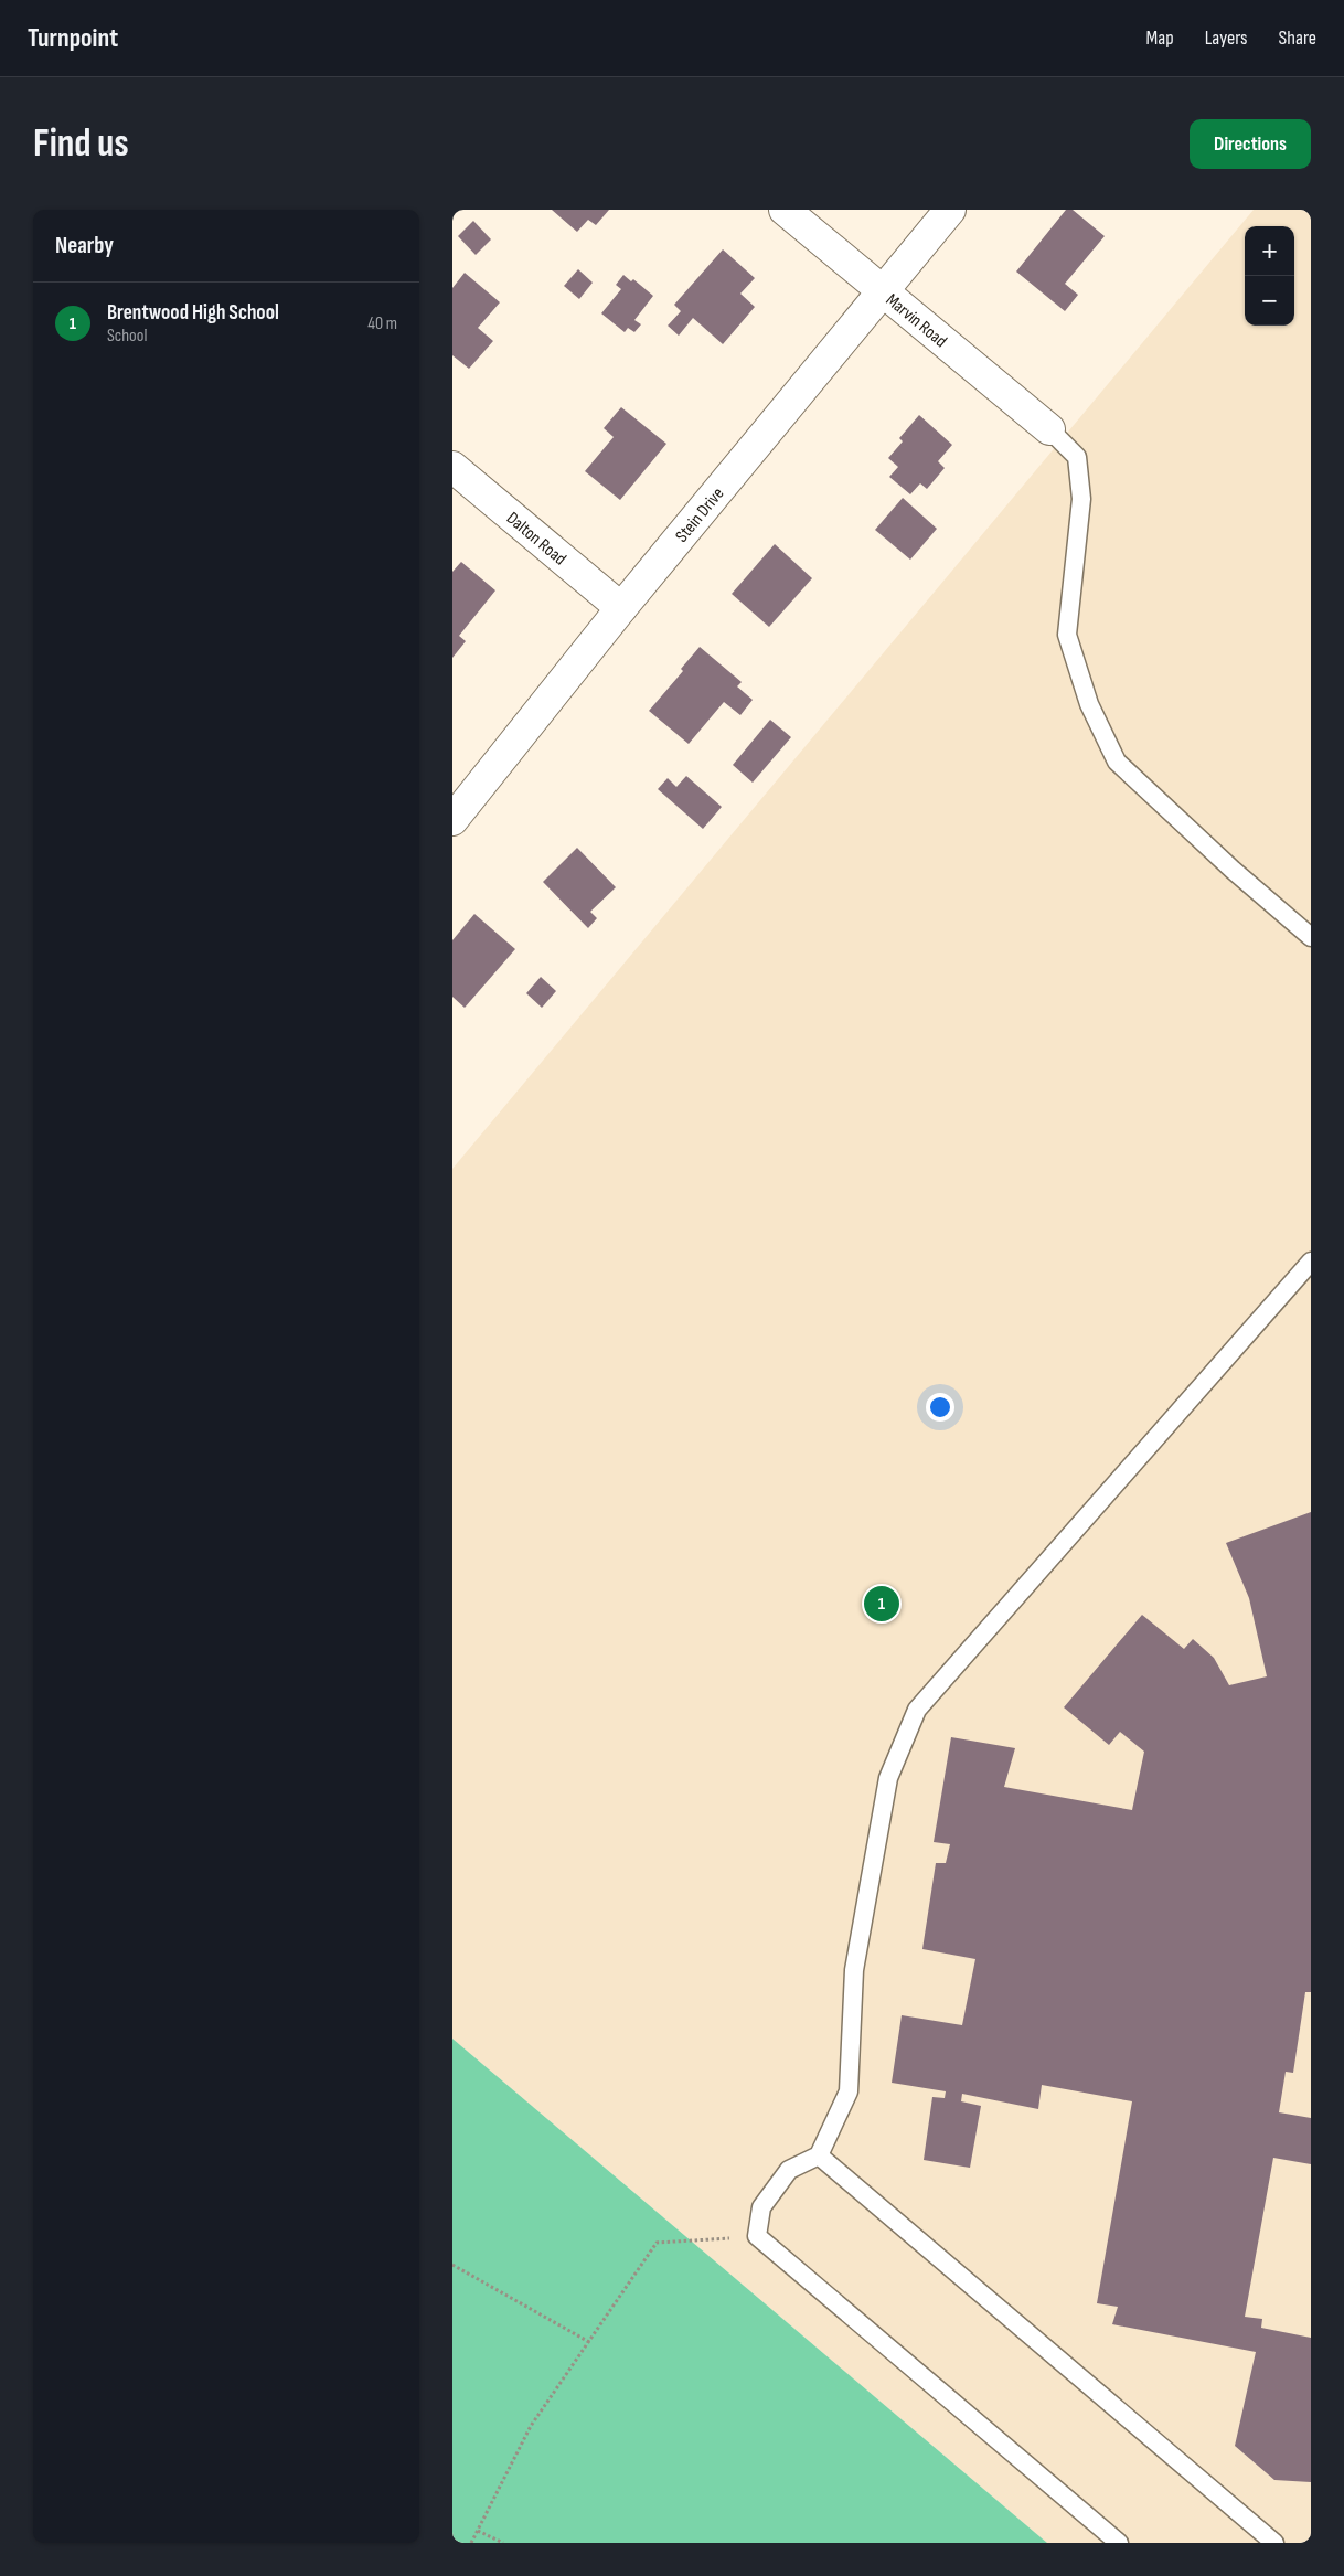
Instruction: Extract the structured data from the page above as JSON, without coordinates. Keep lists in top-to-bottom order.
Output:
{
  "streets": {
    "street": ["Marvin Road", "Stein Drive", "Dalton Road"]
  },
  "crossings": [
    ["Marvin Road", "Stein Drive"],
    ["Stein Drive", "Dalton Road"]
  ],
  "page": {
    "header": "Turnpoint",
    "nav": ["Map", "Layers", "Share"],
    "buttons": "Directions",
    "title": "Find us",
    "heading": "Nearby",
    "map_buttons": ["+", "−"],
    "list": [
      {
        "mark": "1",
        "name": "Brentwood High School",
        "note": "School",
        "value": "40 m"
      }
    ],
    "pins": "1"
  }
}
